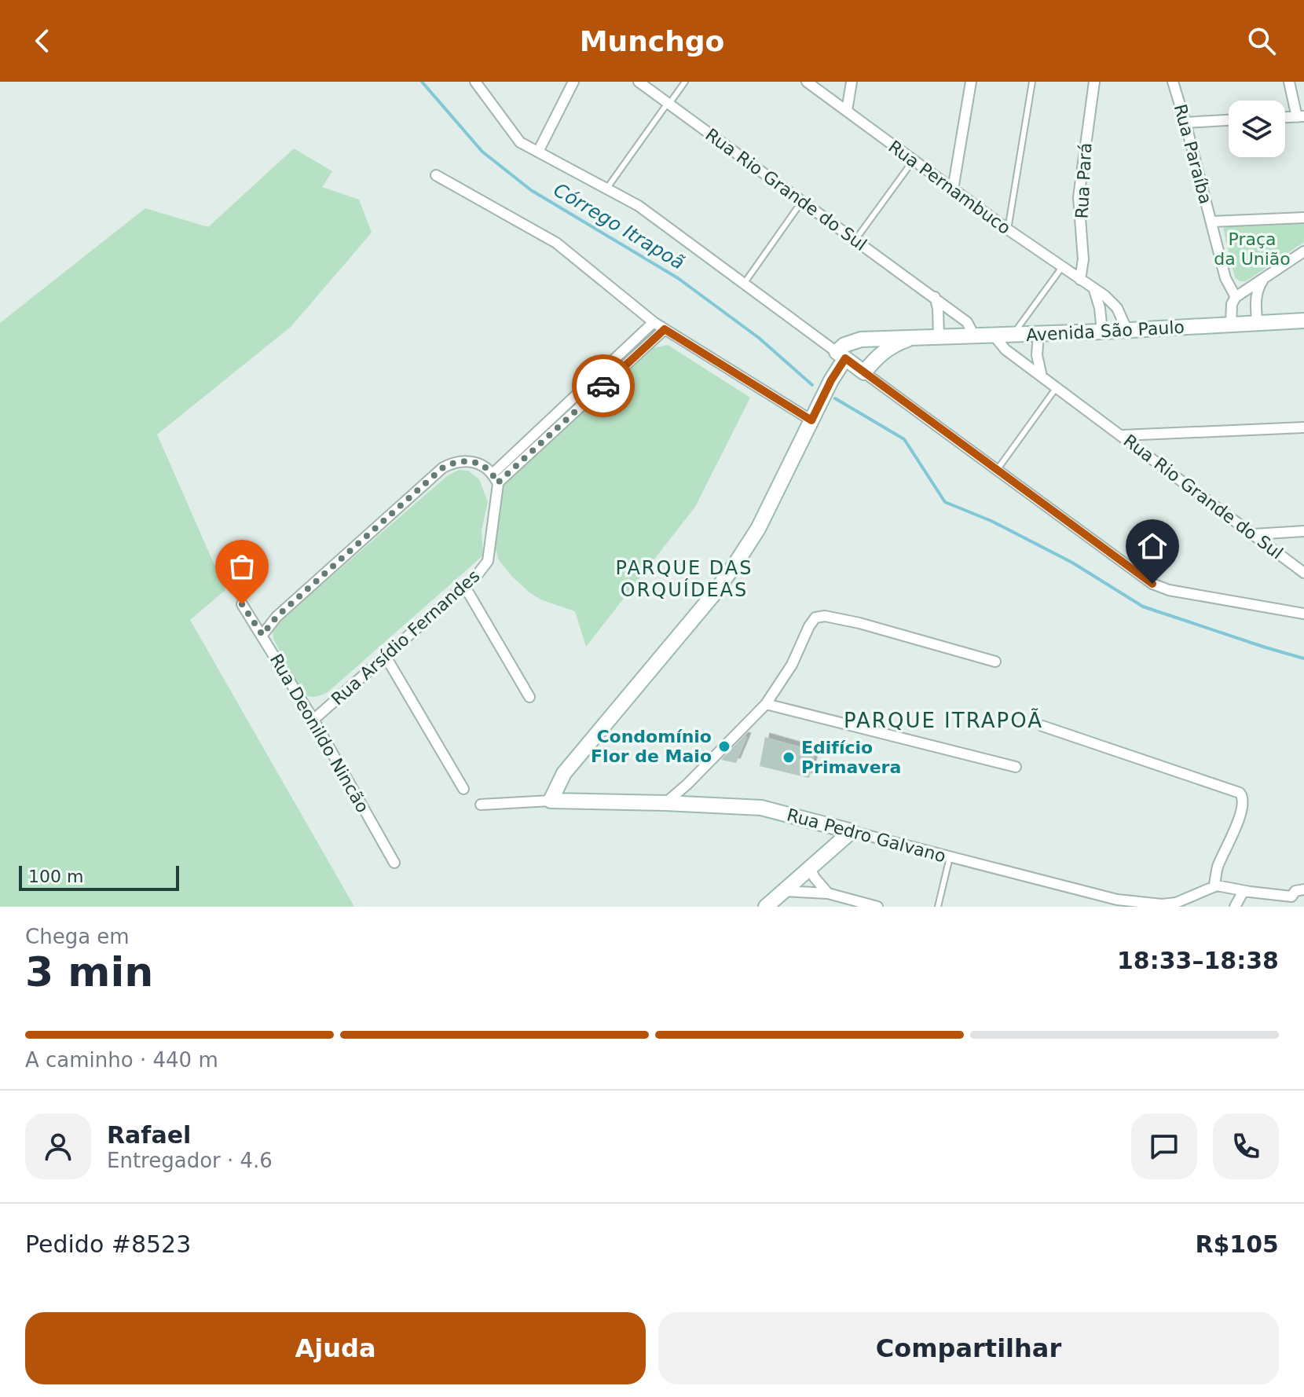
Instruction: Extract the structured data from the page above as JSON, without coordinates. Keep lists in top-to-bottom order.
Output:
{
  "streets": {
    "main road": ["Avenida São Paulo", "Rua Pedro Galvano"],
    "street": [
      "Rua Paraíba",
      "Rua Pará",
      "Rua Pernambuco",
      "Rua Rio Grande do Sul",
      "Rua Arsídio Fernandes",
      "Rua Deonildo Nincão"
    ]
  },
  "crossings": [
    ["Rua Pará", "Rua Pernambuco"],
    ["Rua Pernambuco", "Avenida São Paulo"],
    ["Rua Rio Grande do Sul", "Avenida São Paulo"],
    ["Rua Arsídio Fernandes", "Rua Deonildo Nincão"]
  ],
  "districts": ["PARQUE DAS ORQUÍDEAS", "PARQUE ITRAPOÃ"],
  "water": ["Córrego Itrapoã"],
  "parks": ["Praça da União"],
  "places": ["Condomínio Flor de Maio", "Edifício Primavera"],
  "scale_bar": "100 m",
  "page": {
    "header": "Munchgo",
    "scale": "100 m",
    "heading": ["3 min", "Chega em", "18:33–18:38"],
    "panel": [
      "Rafael",
      "Entregador · 4.6",
      "Pedido #8523",
      "R$105"
    ],
    "bar": "A caminho · 440 m",
    "buttons": ["Ajuda", "Compartilhar"]
  }
}
